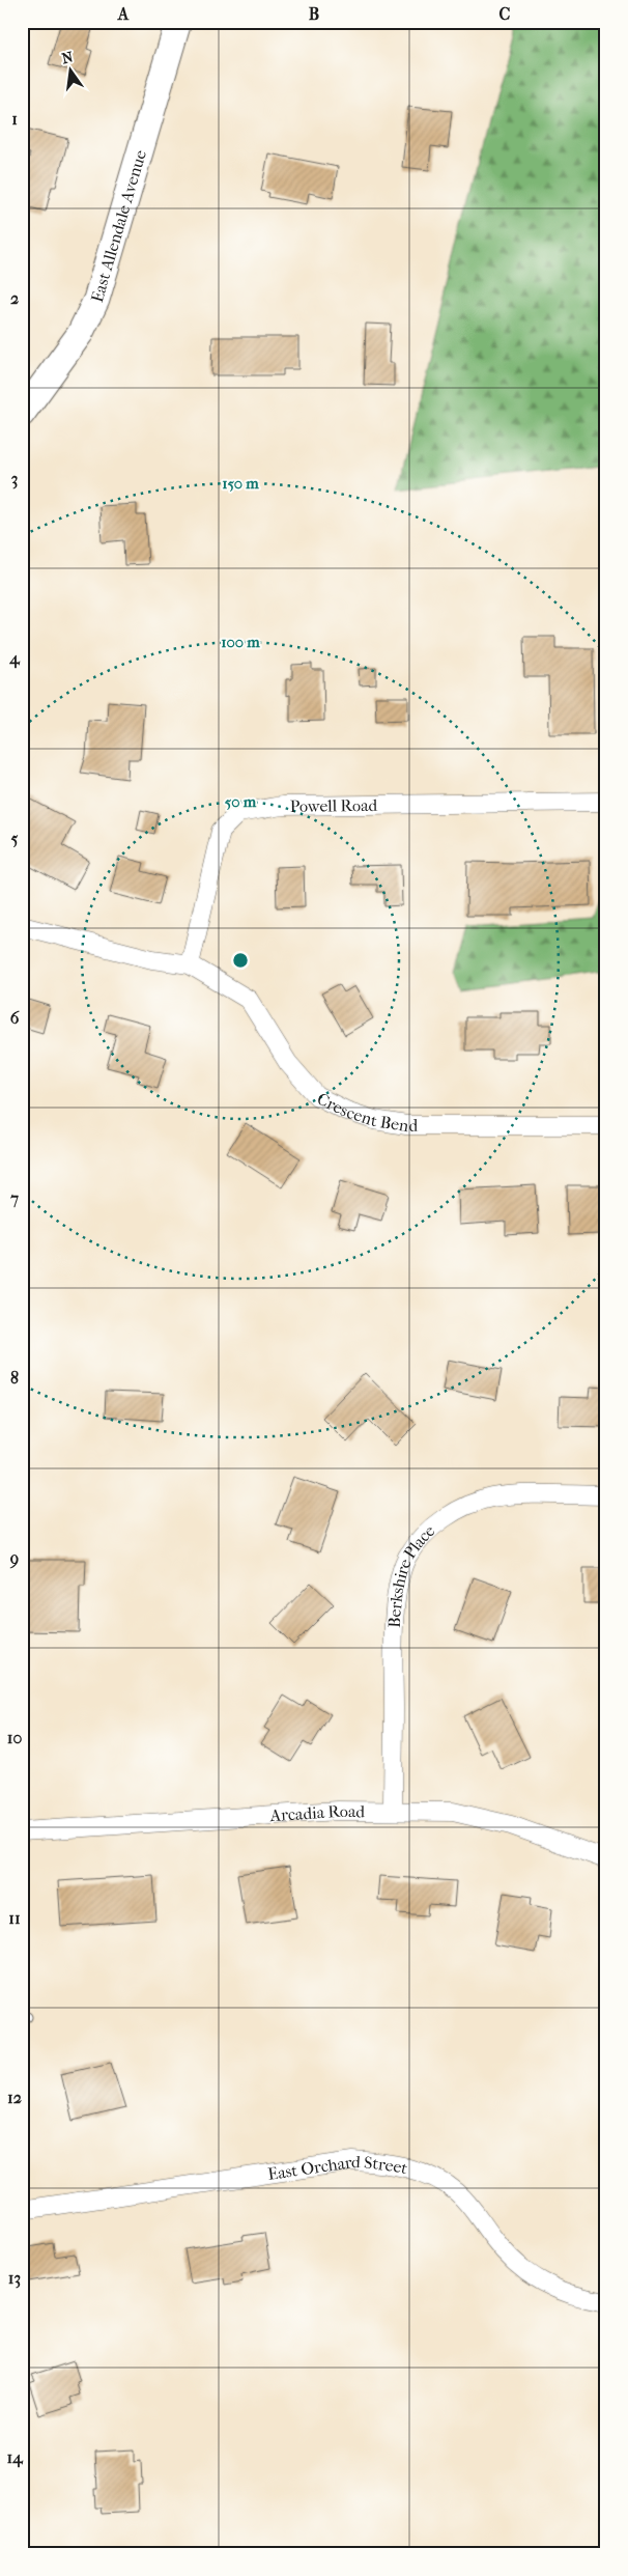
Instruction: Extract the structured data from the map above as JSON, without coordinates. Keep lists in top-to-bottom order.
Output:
{
  "streets": {
    "main road": ["East Allendale Avenue"],
    "street": [
      "Powell Road",
      "Crescent Bend",
      "Berkshire Place",
      "Arcadia Road",
      "East Orchard Street"
    ]
  },
  "crossings": [
    ["Powell Road", "Crescent Bend"],
    ["Berkshire Place", "Arcadia Road"]
  ],
  "north": "top",
  "grid": {
    "columns": ["A", "B", "C"],
    "rows": [
      "1",
      "2",
      "3",
      "4",
      "5",
      "6",
      "7",
      "8",
      "9",
      "10",
      "11",
      "12",
      "13",
      "14"
    ]
  },
  "rings": ["150 m", "100 m", "50 m"]
}
